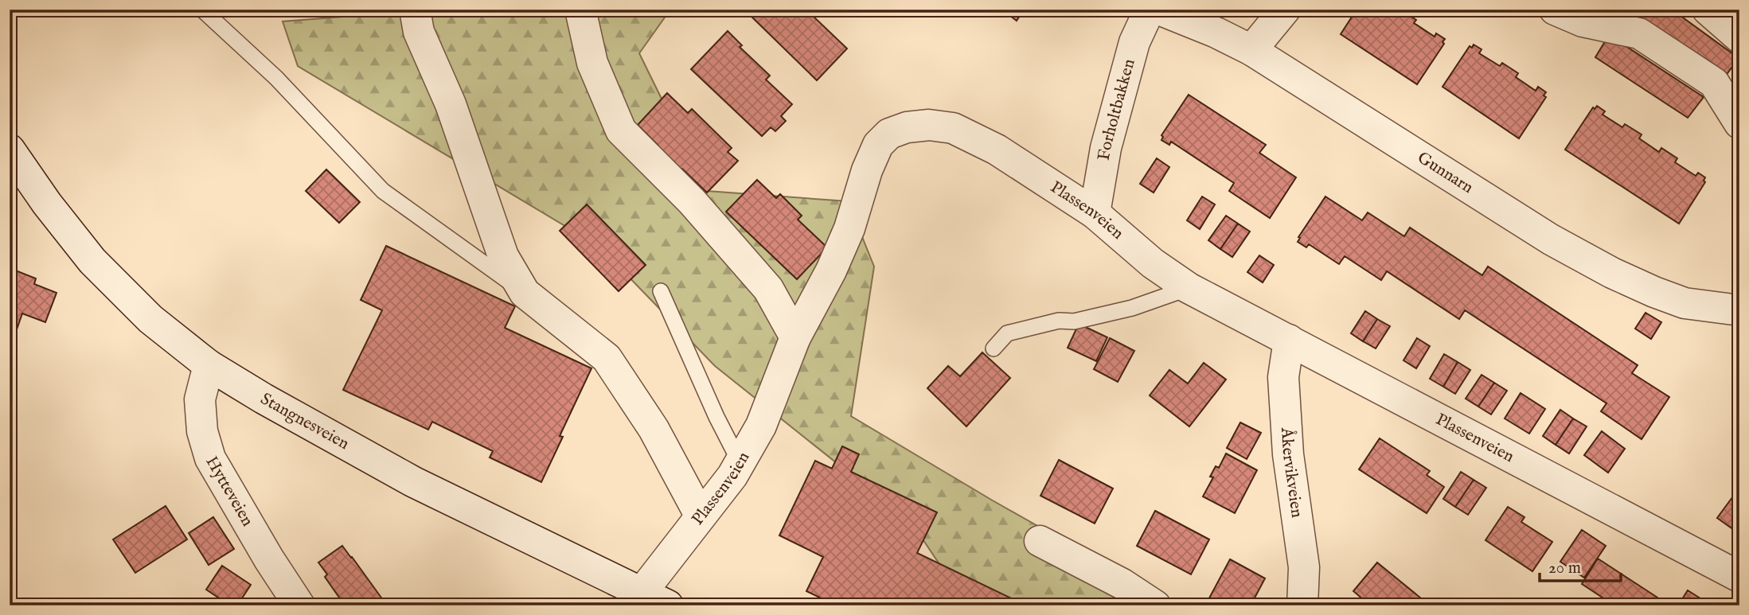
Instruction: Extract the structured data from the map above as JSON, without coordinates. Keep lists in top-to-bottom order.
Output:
{
  "streets": {
    "street": [
      "Forholtbakken",
      "Gunnarn",
      "Plassenveien",
      "Stangnesveien",
      "Åkervikveien",
      "Hytteveien"
    ]
  },
  "crossings": [
    ["Forholtbakken", "Plassenveien"],
    ["Plassenveien", "Stangnesveien"],
    ["Plassenveien", "Åkervikveien"],
    ["Stangnesveien", "Hytteveien"]
  ],
  "scale_bar": "20 m"
}
